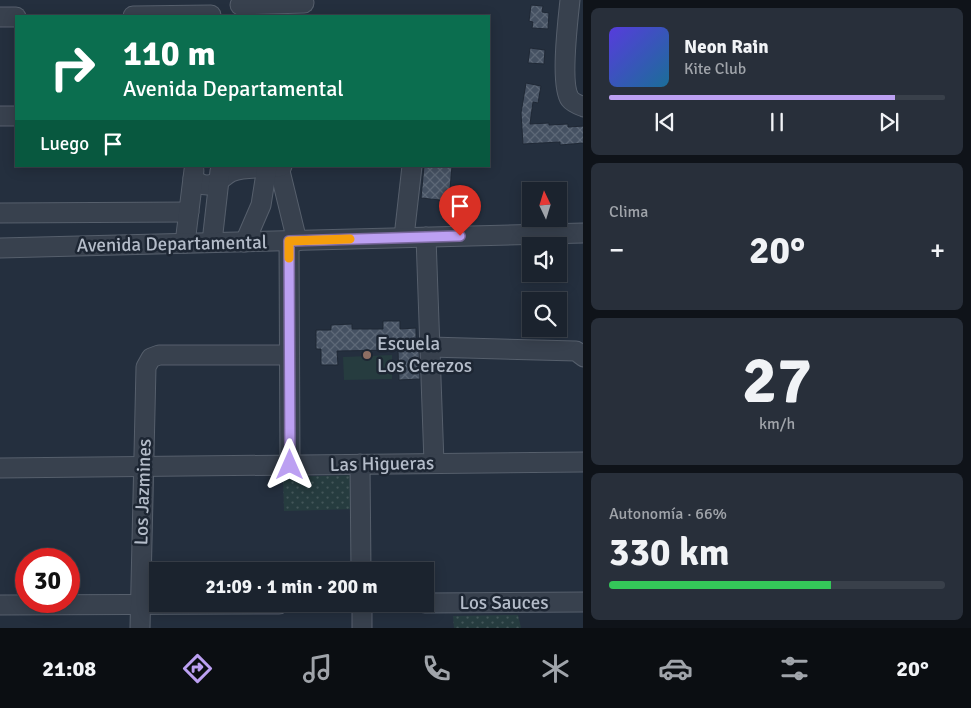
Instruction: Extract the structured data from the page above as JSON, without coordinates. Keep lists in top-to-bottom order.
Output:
{
  "streets": {
    "street": [
      "Avenida Departamental",
      "Las Higueras",
      "Los Jazmines",
      "Los Sauces"
    ]
  },
  "crossings": [
    ["Las Higueras", "Los Jazmines"]
  ],
  "places": ["Escuela Los Cerezos"],
  "north": "top",
  "page": {
    "turn": ["110 m", "Avenida Departamental"],
    "song": ["Neon Rain", "Kite Club"],
    "then": "Luego",
    "tile": [
      "Clima",
      ["27", "km/h"],
      ["Autonomía · 66%", "330 km"]
    ],
    "heat": ["−", "20°", "+"],
    "limit": "30",
    "trip": "21:09 · 1 min · 200 m",
    "tabs": ["21:08", "20°"]
  }
}
